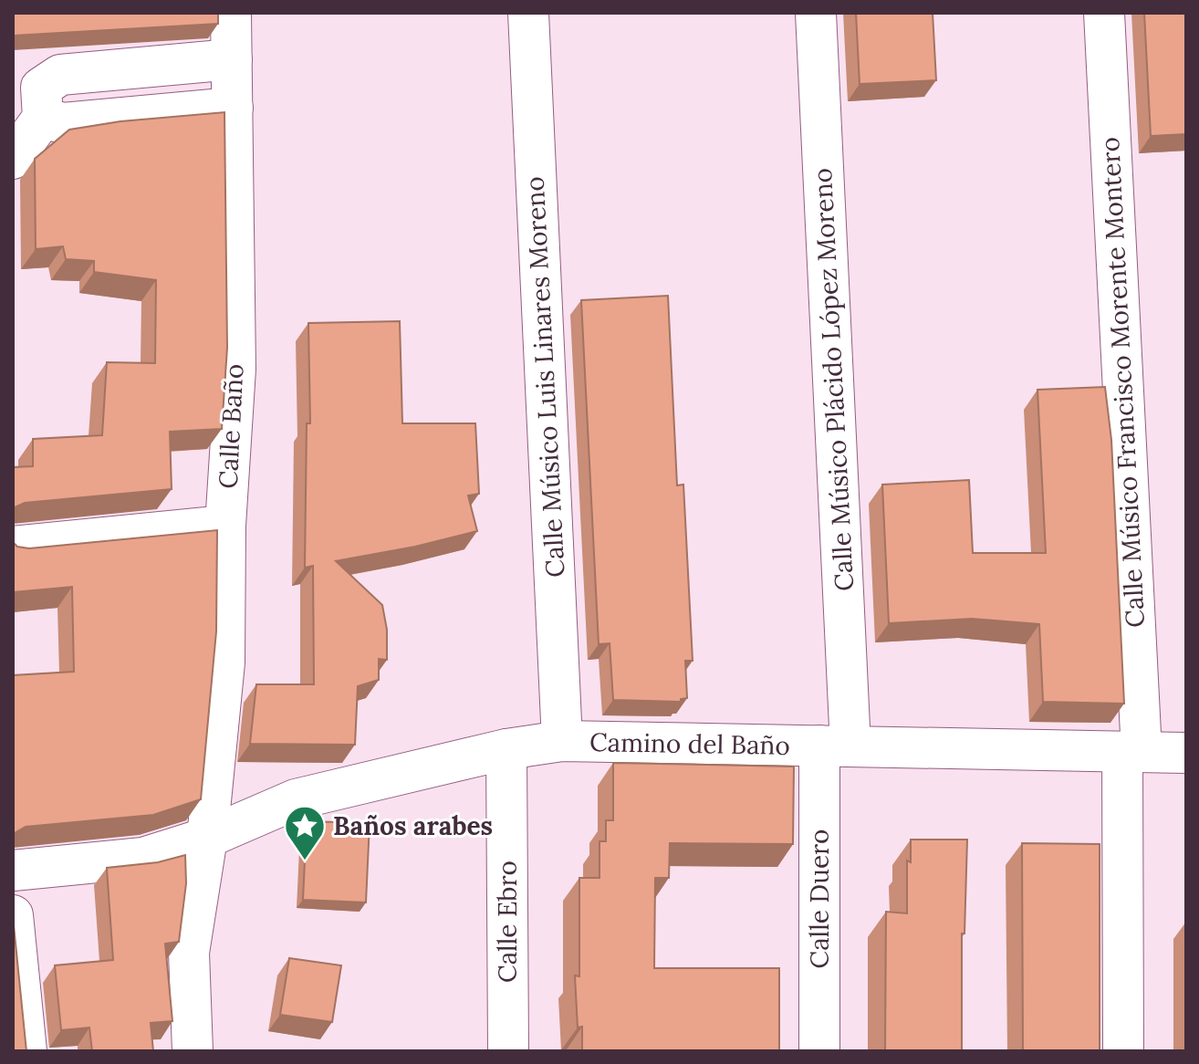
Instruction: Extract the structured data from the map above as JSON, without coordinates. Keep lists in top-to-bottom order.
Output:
{
  "streets": {
    "street": [
      "Calle Músico Luis Linares Moreno",
      "Calle Músico Plácido López Moreno",
      "Calle Músico Francisco Morente Montero",
      "Calle Baño",
      "Camino del Baño",
      "Calle Duero",
      "Calle Ebro"
    ]
  },
  "crossings": [
    ["Calle Músico Luis Linares Moreno", "Camino del Baño"],
    ["Calle Músico Plácido López Moreno", "Camino del Baño"],
    ["Calle Músico Plácido López Moreno", "Calle Duero"],
    ["Calle Músico Francisco Morente Montero", "Camino del Baño"],
    ["Calle Baño", "Camino del Baño"],
    ["Camino del Baño", "Calle Duero"],
    ["Camino del Baño", "Calle Ebro"]
  ],
  "places": {
    "place": ["Baños arabes"]
  }
}
